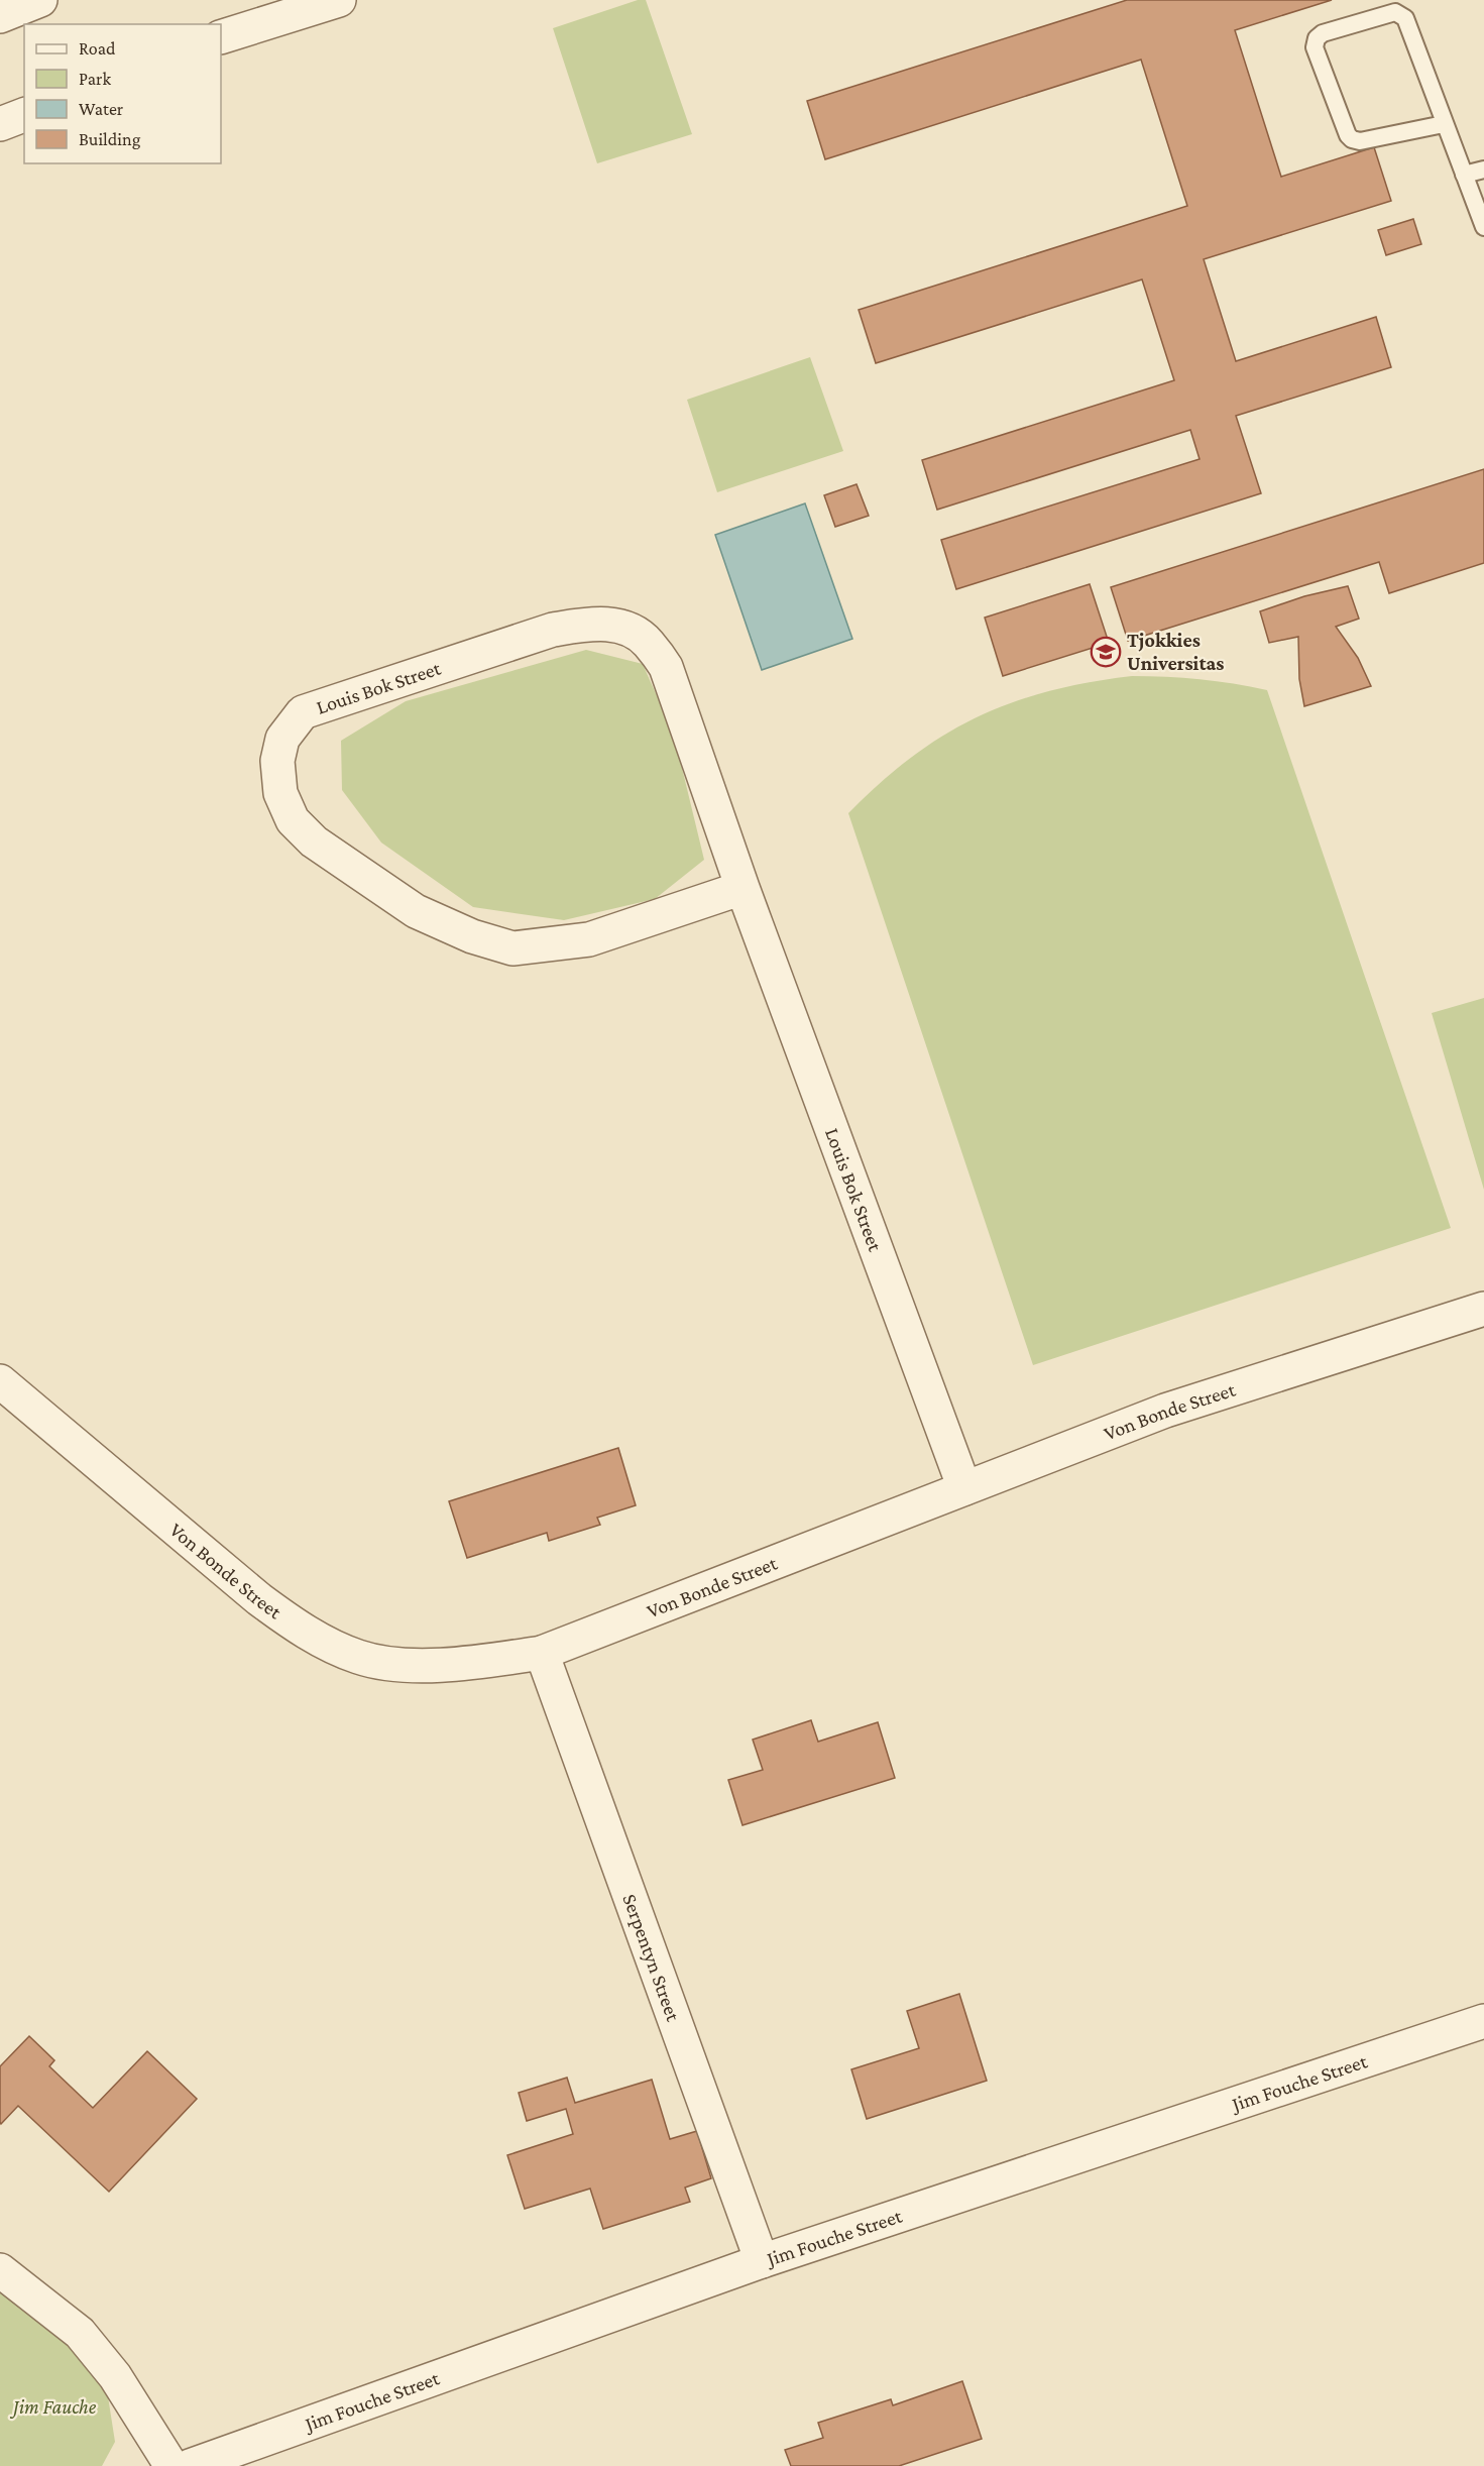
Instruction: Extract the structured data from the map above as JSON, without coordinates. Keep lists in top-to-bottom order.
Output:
{
  "streets": {
    "street": [
      "Louis Bok Street",
      "Von Bonde Street",
      "Serpentyn Street",
      "Jim Fouche Street"
    ]
  },
  "crossings": [
    ["Louis Bok Street", "Von Bonde Street"],
    ["Von Bonde Street", "Serpentyn Street"],
    ["Serpentyn Street", "Jim Fouche Street"]
  ],
  "parks": ["Jim Fauche"],
  "places": {
    "school or university": ["Tjokkies Universitas"]
  },
  "legend": [
    "Road",
    "Park",
    "Water",
    "Building"
  ]
}
